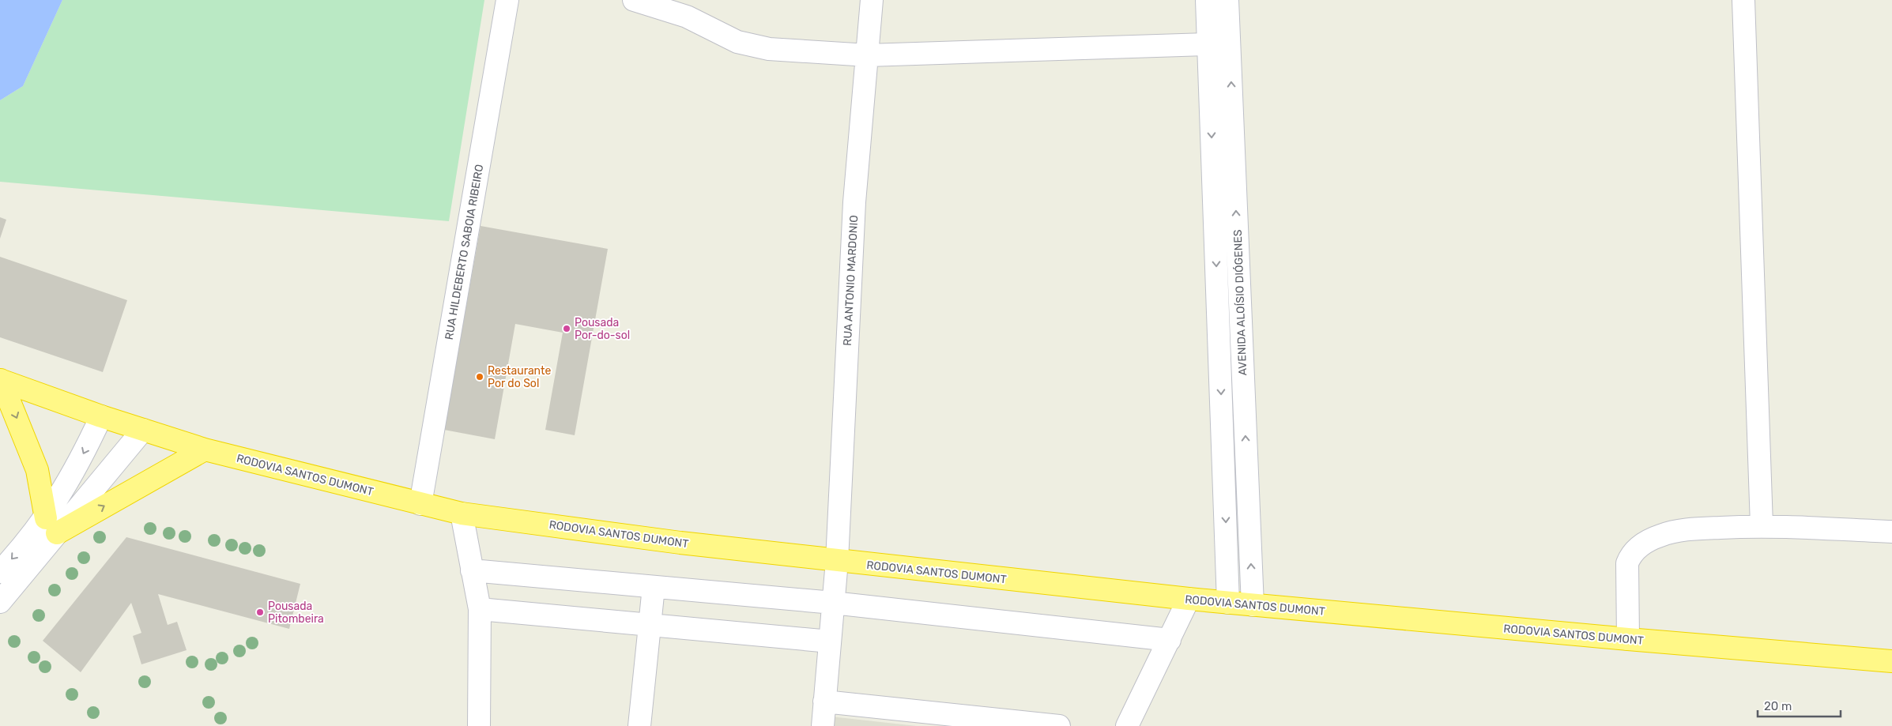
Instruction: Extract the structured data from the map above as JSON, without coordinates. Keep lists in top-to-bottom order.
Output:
{
  "streets": {
    "highway": ["RODOVIA SANTOS DUMONT"],
    "street": ["RUA HILDEBERTO SABOIA RIBEIRO", "RUA ANTONIO MARDONIO", "AVENIDA ALOÍSIO DIÓGENES"]
  },
  "crossings": [
    ["RUA HILDEBERTO SABOIA RIBEIRO", "RODOVIA SANTOS DUMONT"],
    ["RUA ANTONIO MARDONIO", "RODOVIA SANTOS DUMONT"],
    ["AVENIDA ALOÍSIO DIÓGENES", "RODOVIA SANTOS DUMONT"]
  ],
  "places": ["Pousada Por-do-sol", "Restaurante Por do Sol", "Pousada Pitombeira"],
  "scale_bar": "20 m"
}
